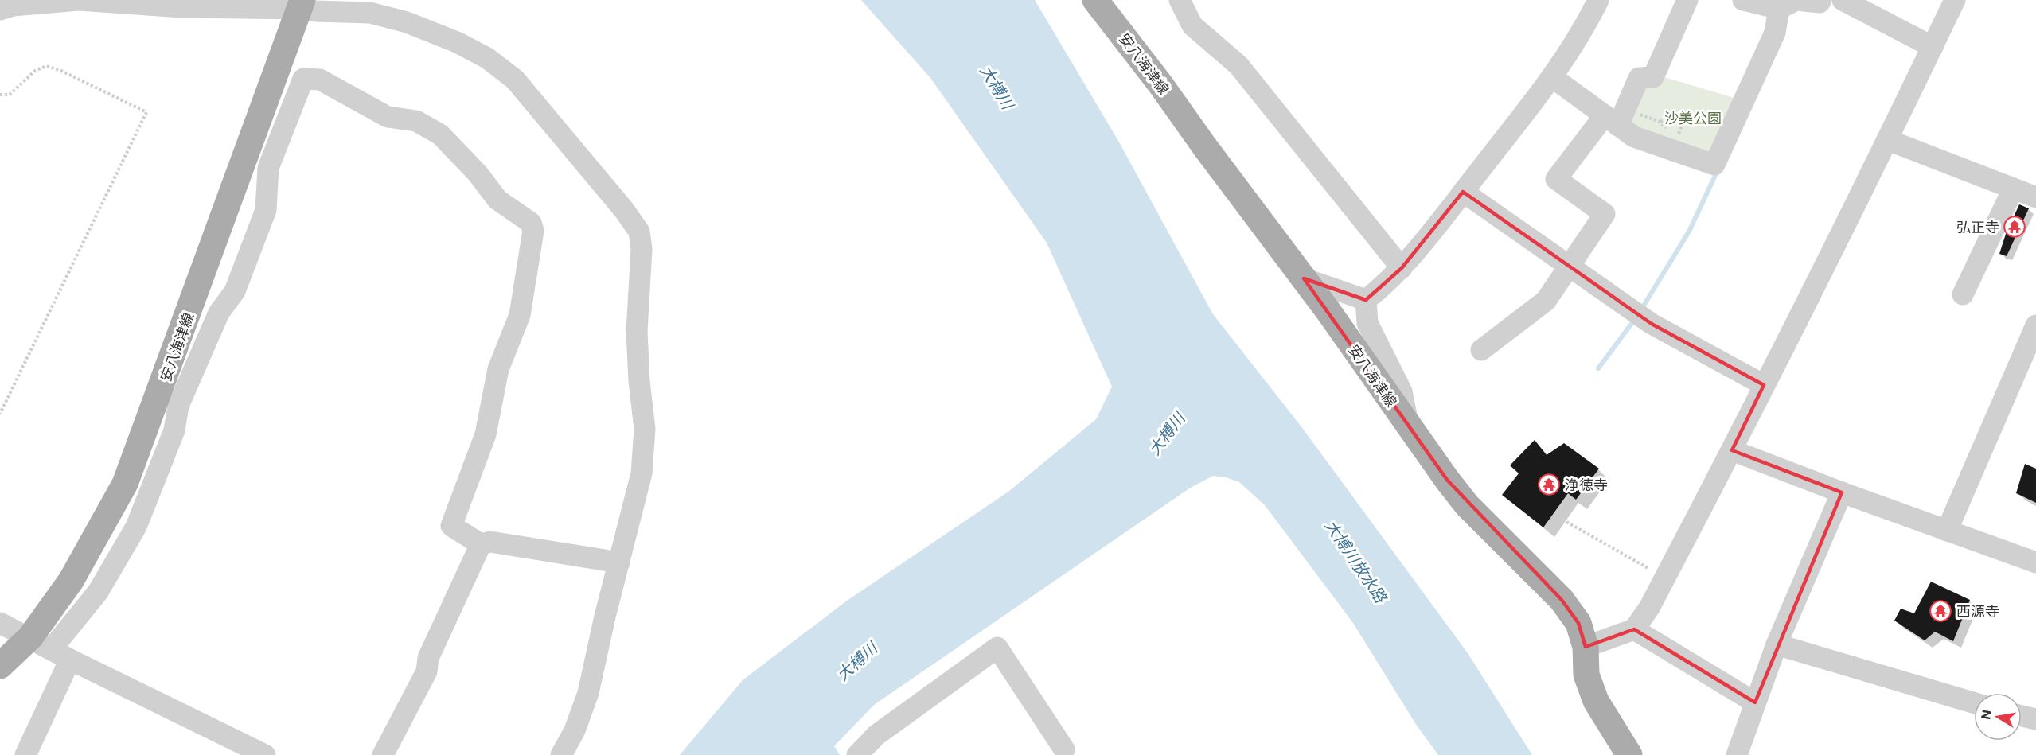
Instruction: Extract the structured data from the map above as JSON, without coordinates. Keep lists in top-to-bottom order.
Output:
{
  "streets": {
    "main road": ["安八海津線"]
  },
  "water": ["大榑川", "大博川放水路"],
  "parks": ["沙美公園"],
  "places": {
    "temple": ["弘正寺", "浄徳寺", "西源寺"]
  },
  "north": "left"
}
